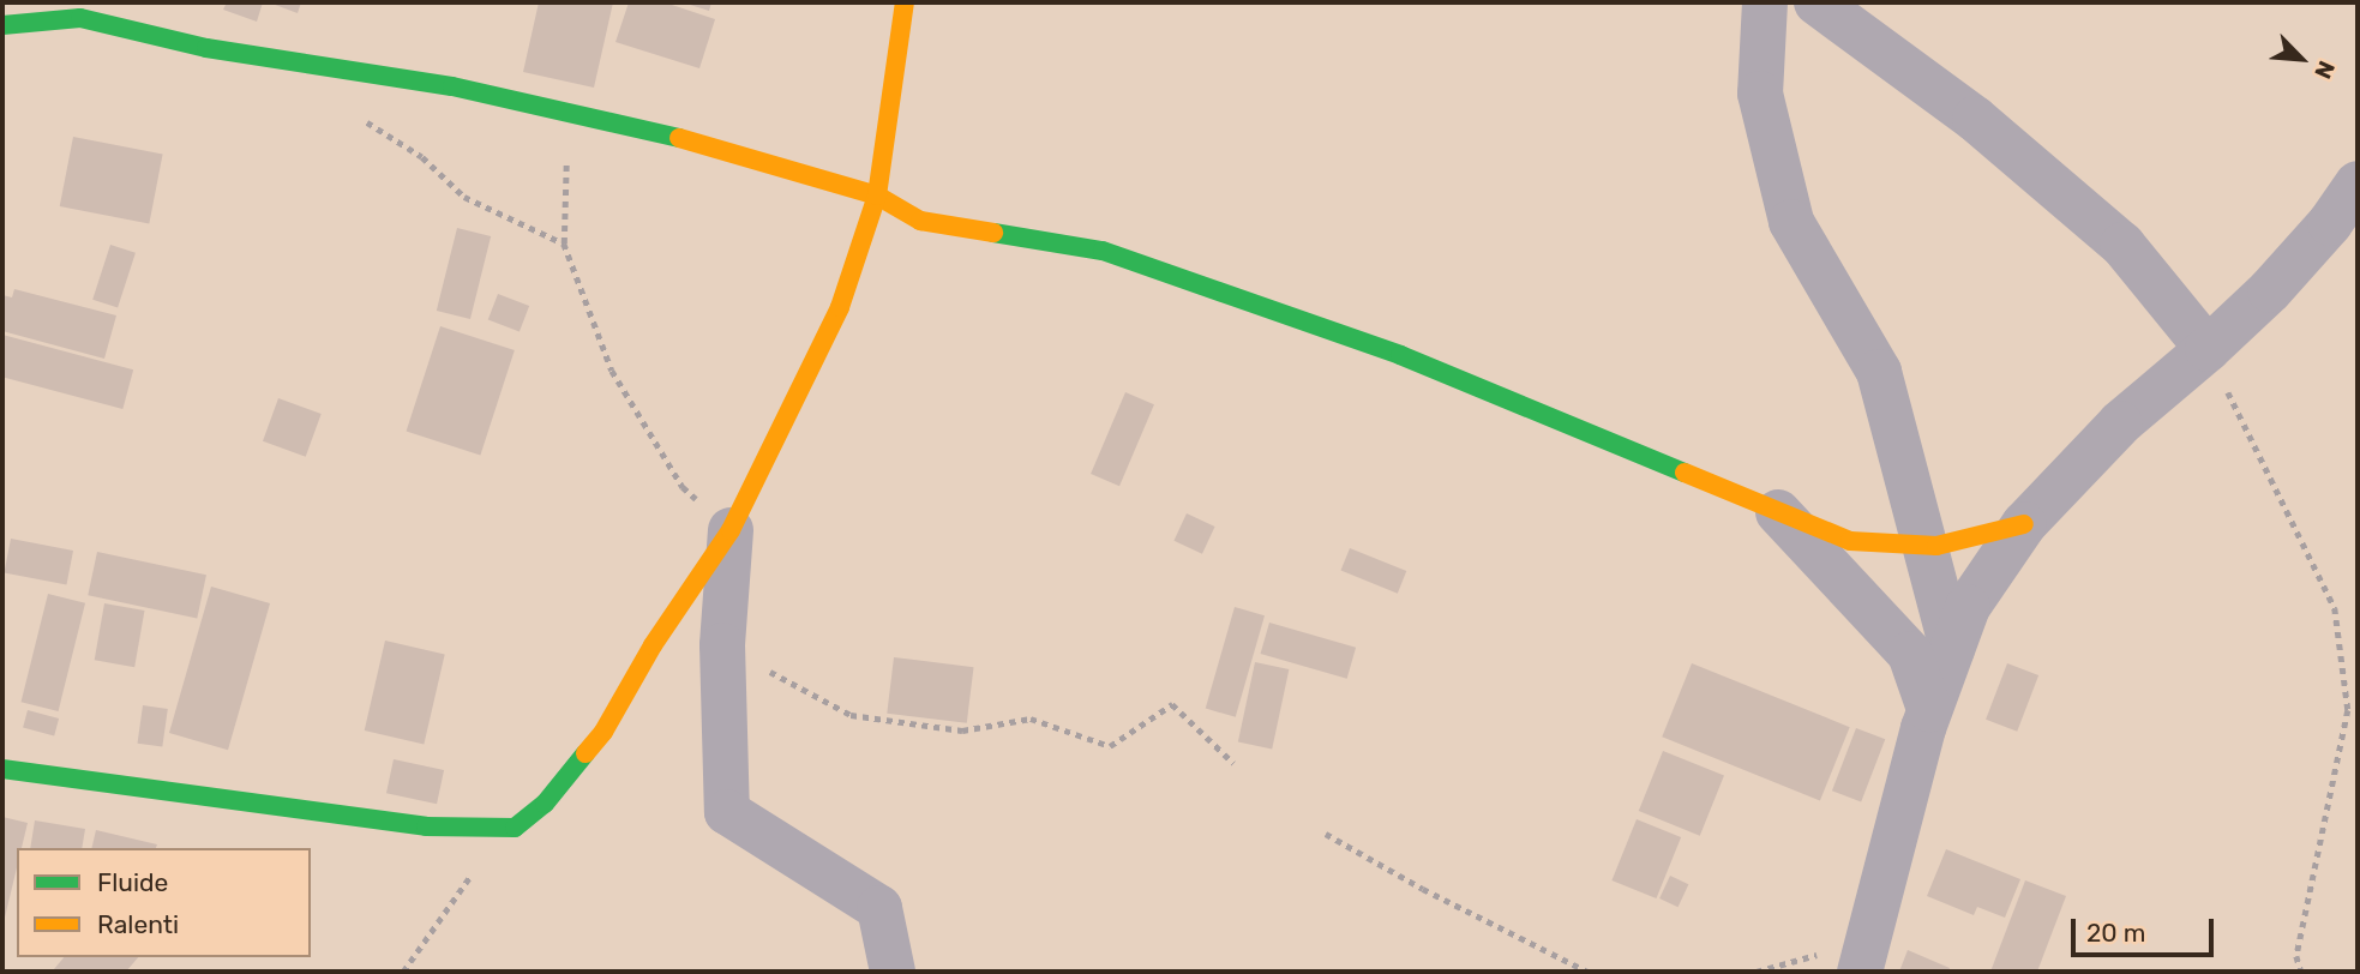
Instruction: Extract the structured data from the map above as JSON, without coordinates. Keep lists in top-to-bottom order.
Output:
{
  "legend": ["Fluide", "Ralenti"],
  "scale_bar": "20 m",
  "north": "bottom right"
}
